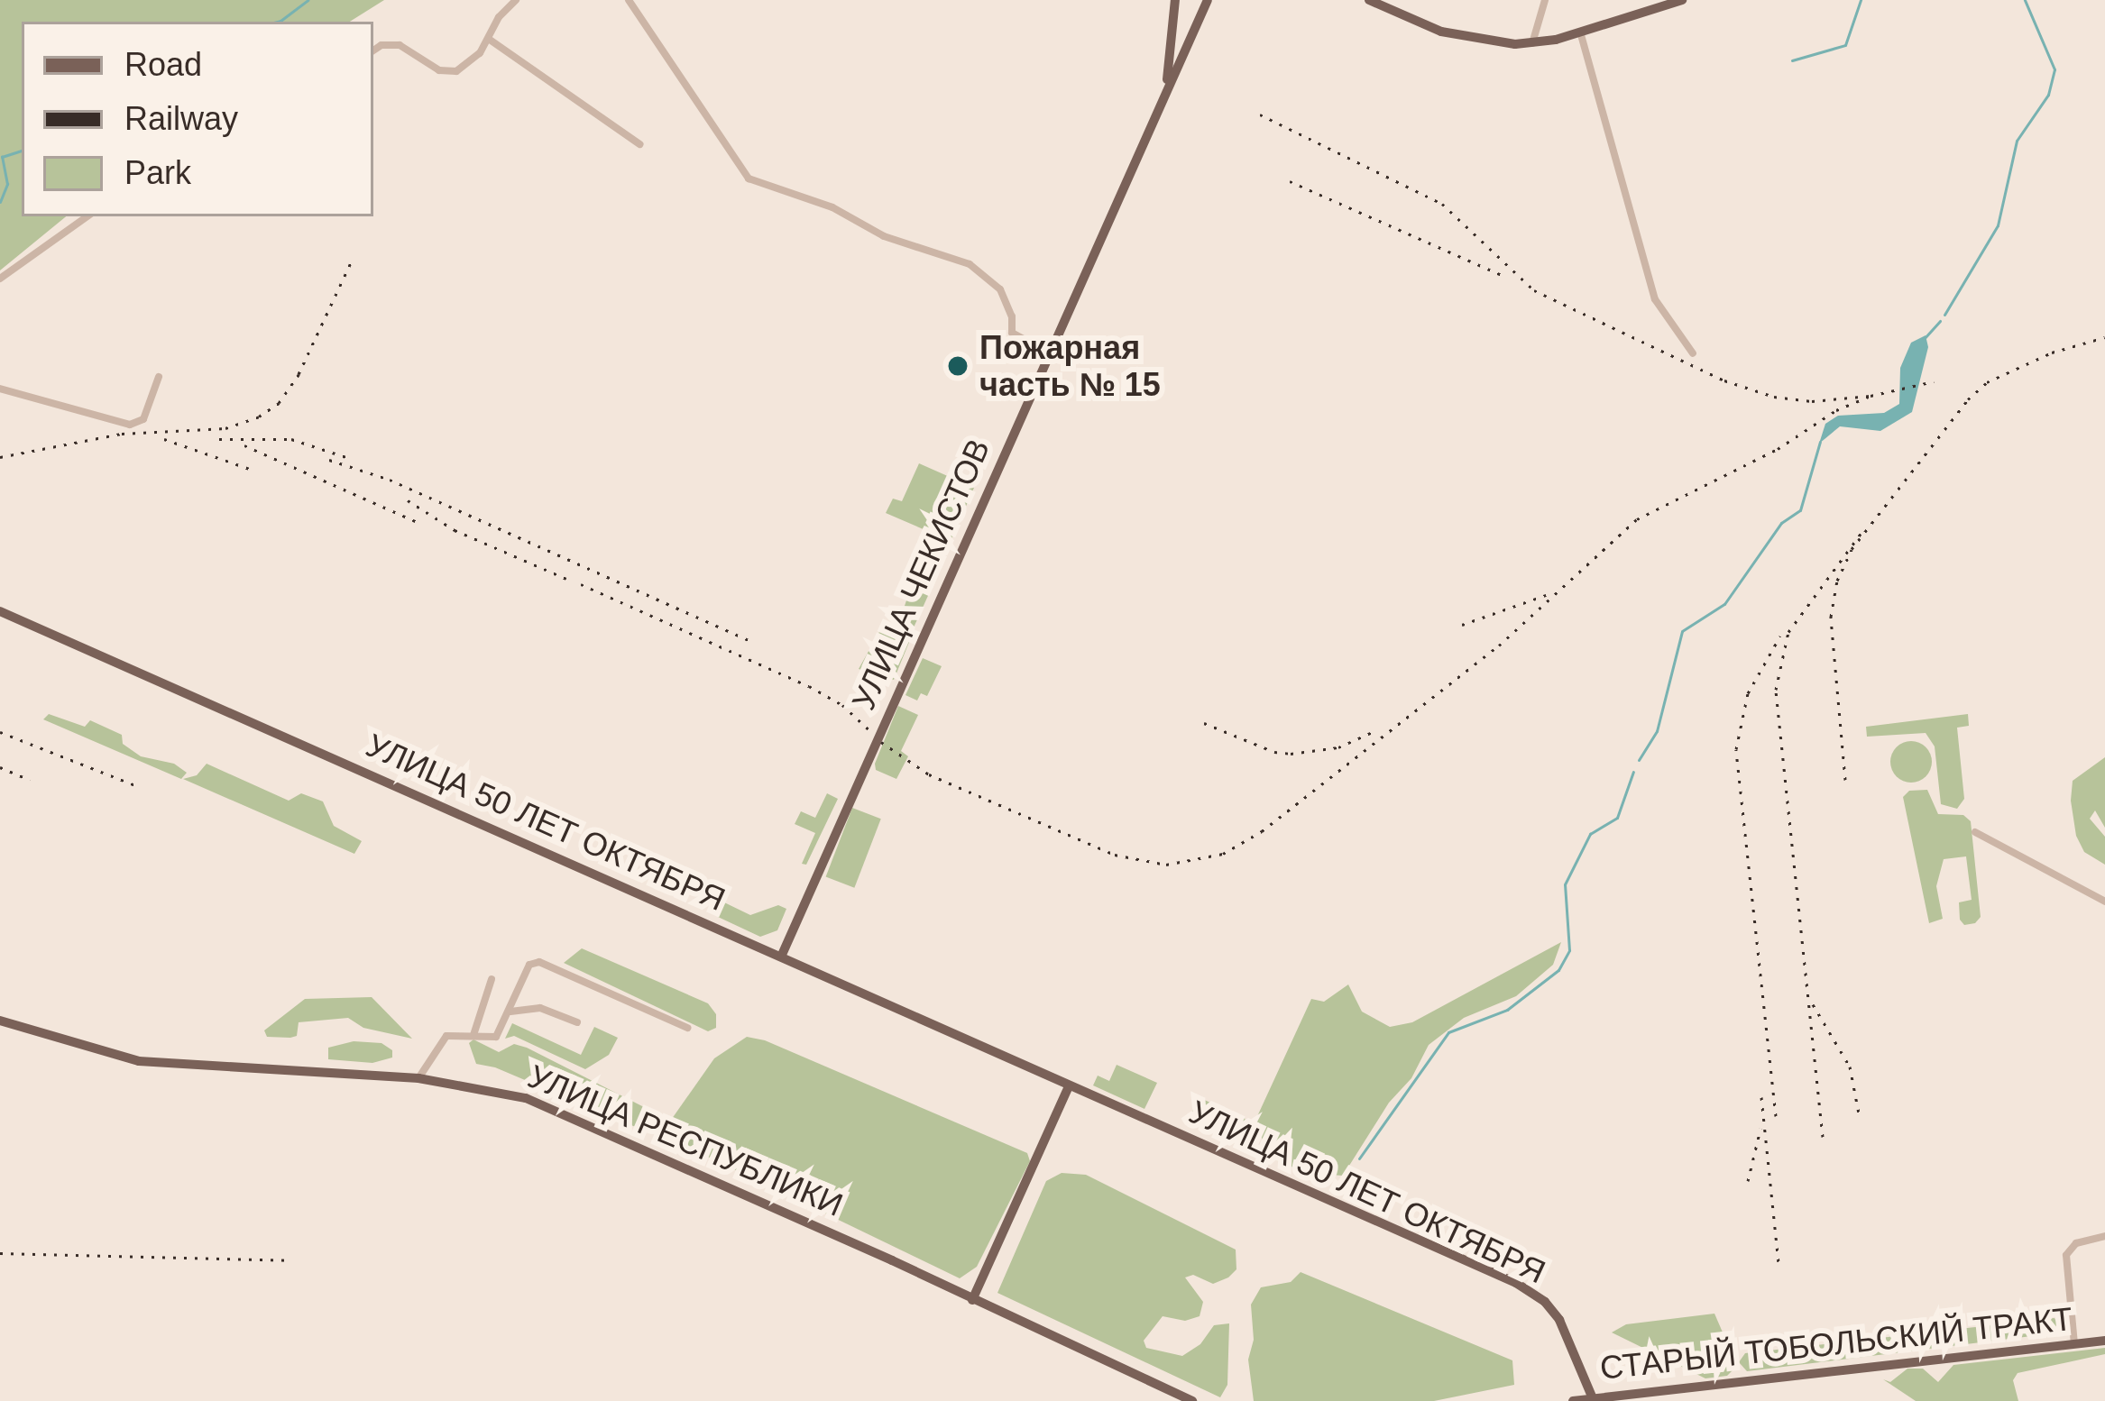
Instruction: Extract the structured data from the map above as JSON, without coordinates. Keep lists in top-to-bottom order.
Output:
{
  "streets": {
    "main road": [
      "УЛИЦА ЧЕКИСТОВ",
      "УЛИЦА 50 ЛЕТ ОКТЯБРЯ",
      "УЛИЦА РЕСПУБЛИКИ",
      "СТАРЫЙ ТОБОЛЬСКИЙ ТРАКТ"
    ]
  },
  "crossings": [
    ["УЛИЦА ЧЕКИСТОВ", "УЛИЦА 50 ЛЕТ ОКТЯБРЯ"],
    ["УЛИЦА 50 ЛЕТ ОКТЯБРЯ", "СТАРЫЙ ТОБОЛЬСКИЙ ТРАКТ"]
  ],
  "places": ["Пожарная часть № 15"],
  "legend": ["Road", "Railway", "Park"]
}
